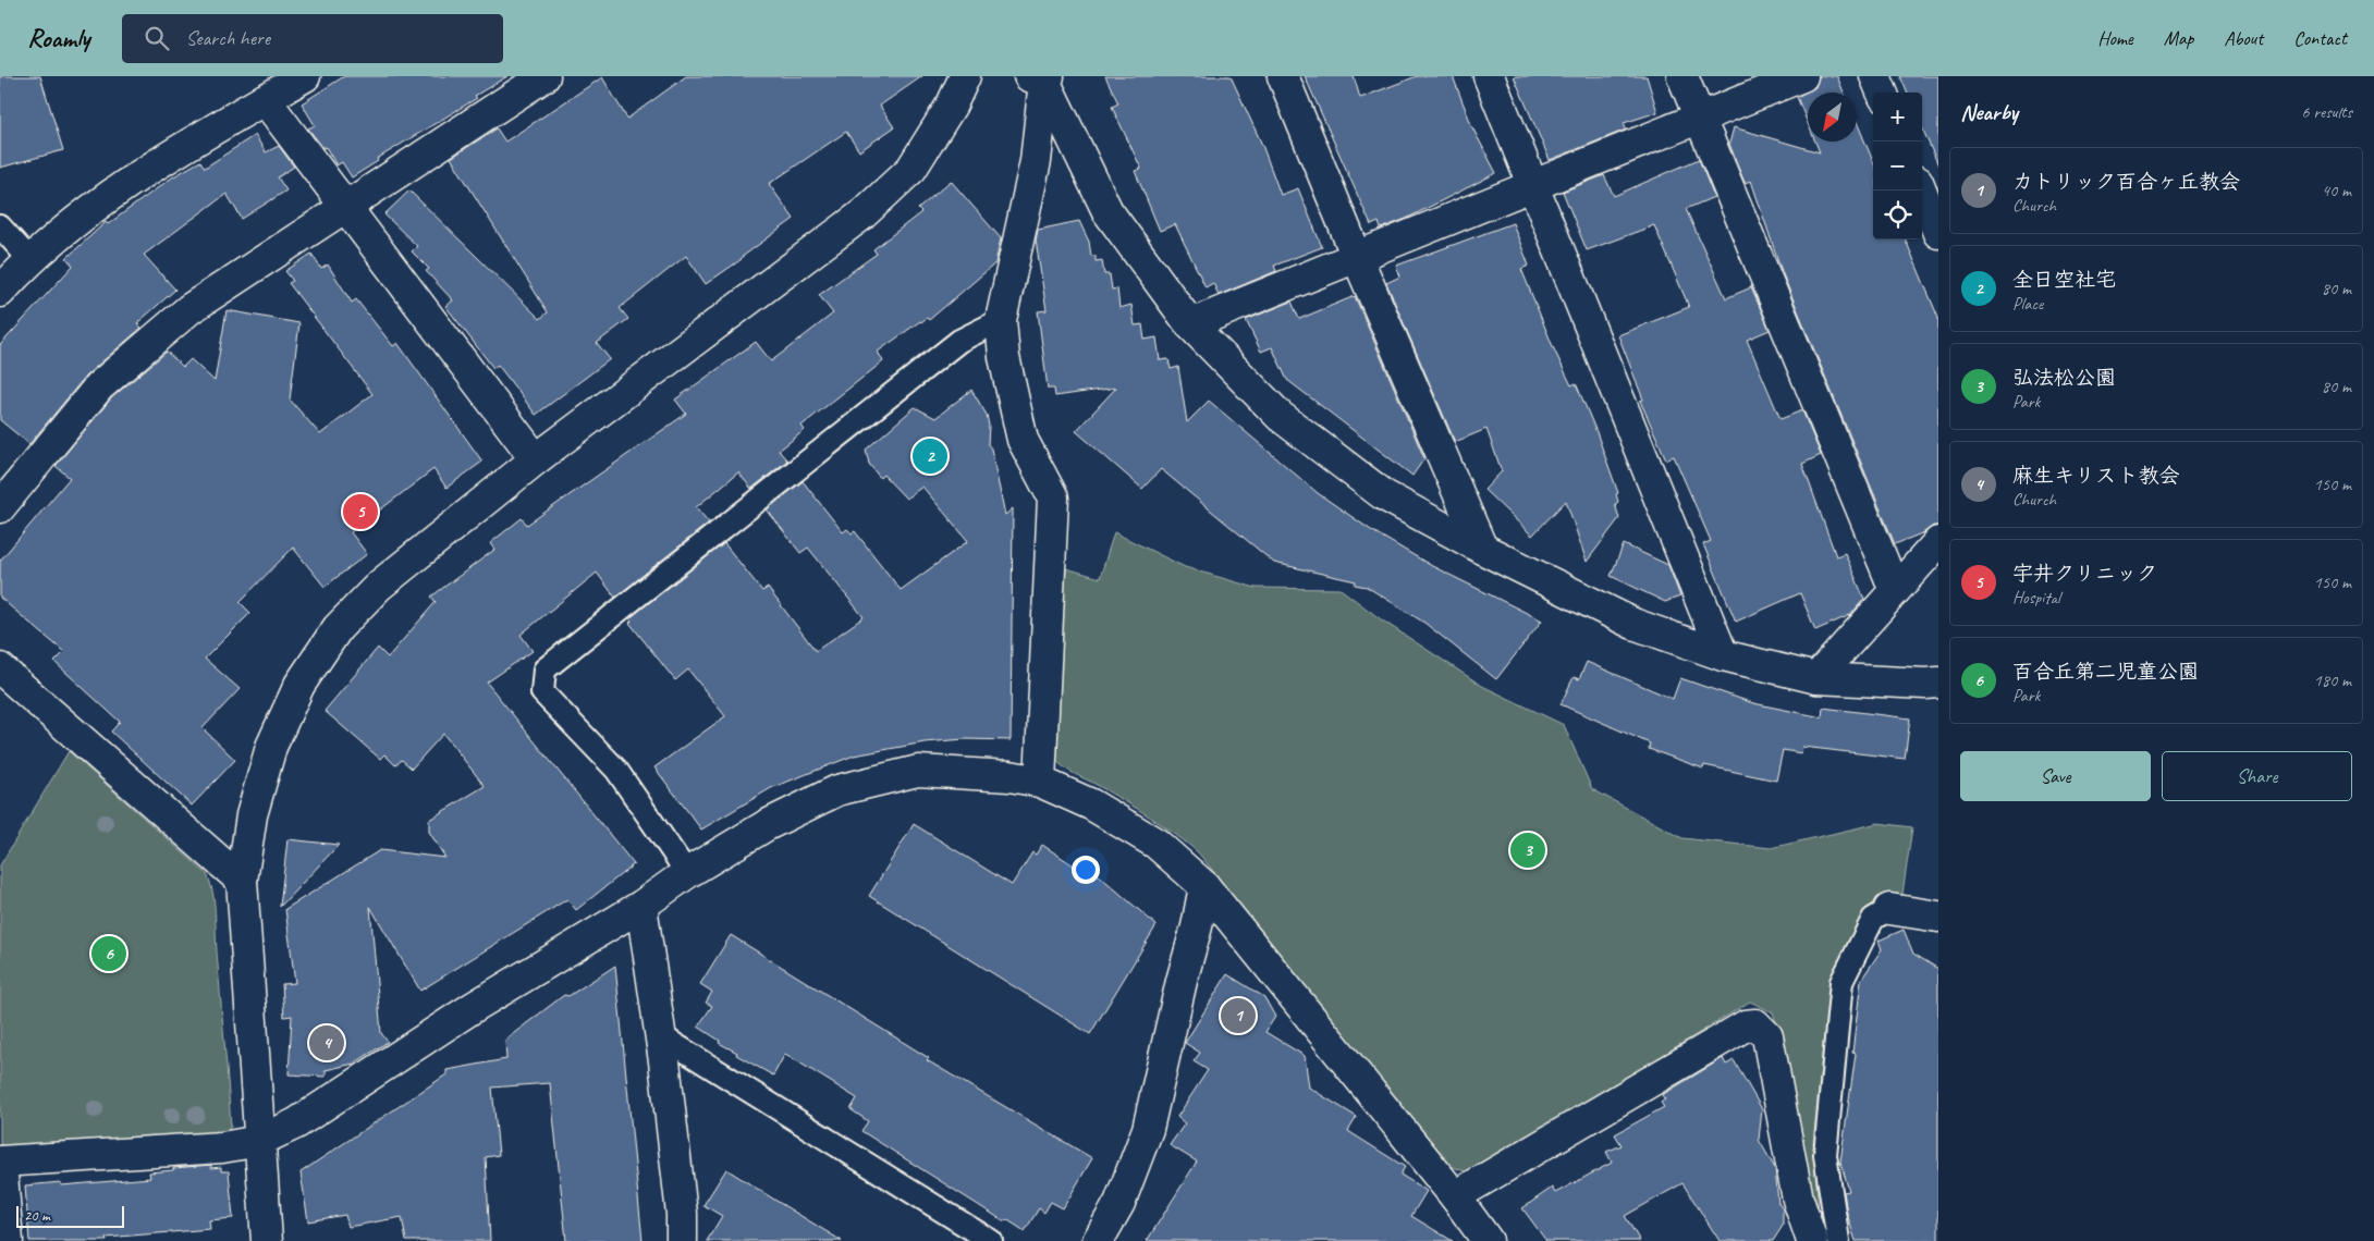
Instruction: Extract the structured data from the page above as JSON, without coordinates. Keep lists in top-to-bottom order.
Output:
{
  "scale_bar": "20 m",
  "north": "bottom left",
  "page": {
    "header": "Roamly",
    "search": "Search here",
    "nav": [
      "Home",
      "Map",
      "About",
      "Contact"
    ],
    "heading": ["Nearby", "6 results"],
    "map_buttons": ["+", "−"],
    "list": [
      {
        "mark": "1",
        "name": "カトリック百合ヶ丘教会",
        "note": "Church",
        "value": "40 m"
      },
      {
        "mark": "2",
        "name": "全日空社宅",
        "note": "Place",
        "value": "80 m"
      },
      {
        "mark": "3",
        "name": "弘法松公園",
        "note": "Park",
        "value": "80 m"
      },
      {
        "mark": "4",
        "name": "麻生キリスト教会",
        "note": "Church",
        "value": "150 m"
      },
      {
        "mark": "5",
        "name": "宇井クリニック",
        "note": "Hospital",
        "value": "150 m"
      },
      {
        "mark": "6",
        "name": "百合丘第二児童公園",
        "note": "Park",
        "value": "180 m"
      }
    ],
    "pins": [
      "2",
      "5",
      "3",
      "6",
      "1",
      "4"
    ],
    "buttons": ["Save", "Share"],
    "scale": "20 m"
  }
}
